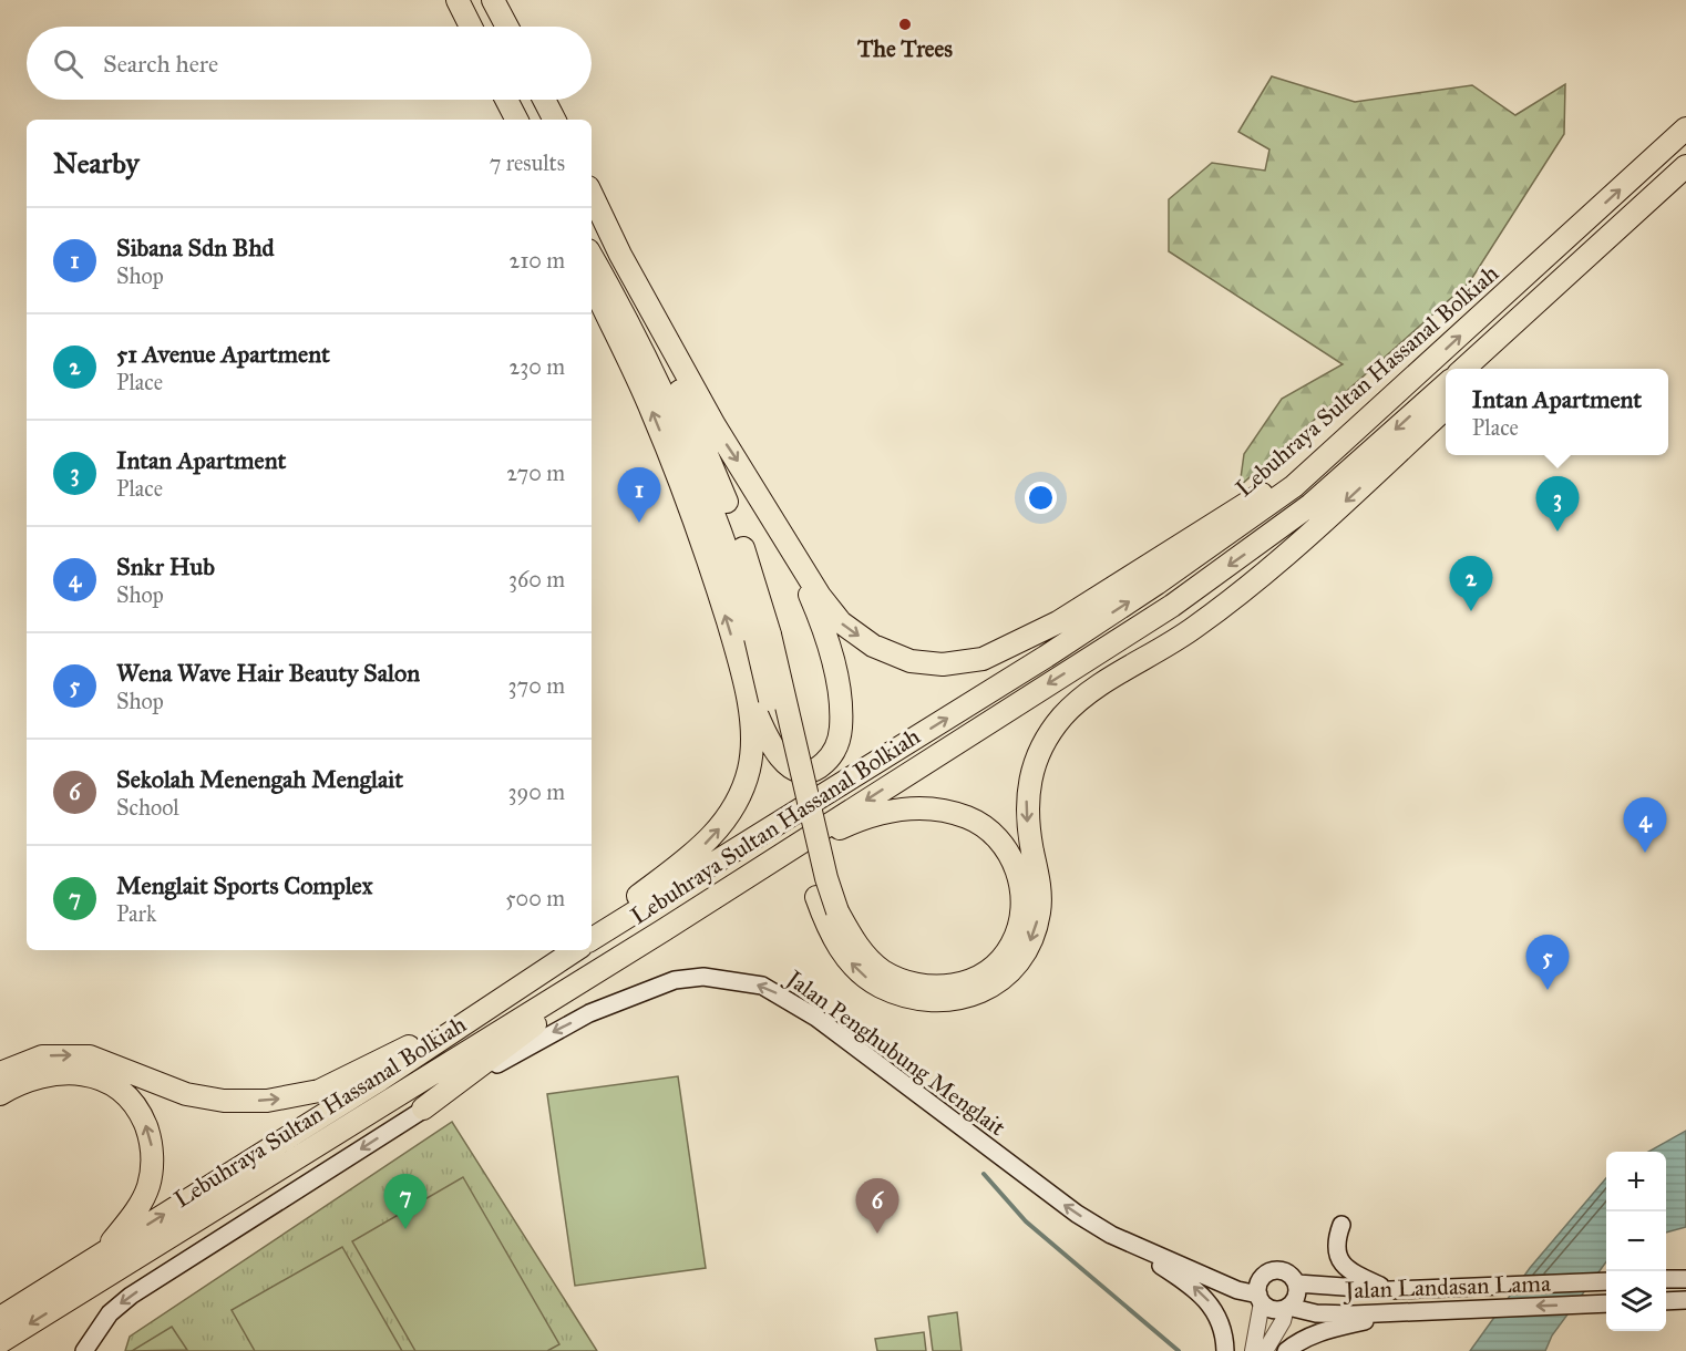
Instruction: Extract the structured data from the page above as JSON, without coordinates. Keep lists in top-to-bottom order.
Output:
{
  "streets": {
    "highway": ["Lebuhraya Sultan Hassanal Bolkiah"],
    "main road": ["Jalan Penghubung Menglait", "Jalan Landasan Lama"]
  },
  "crossings": [
    ["Jalan Penghubung Menglait", "Jalan Landasan Lama"]
  ],
  "one_way": ["Jalan Penghubung Menglait"],
  "places": ["The Trees"],
  "page": {
    "search": "Search here",
    "heading": ["Nearby", "7 results"],
    "list": [
      {
        "mark": "1",
        "name": "Sibana Sdn Bhd",
        "note": "Shop",
        "value": "210 m"
      },
      {
        "mark": "2",
        "name": "51 Avenue Apartment",
        "note": "Place",
        "value": "230 m"
      },
      {
        "mark": "3",
        "name": "Intan Apartment",
        "note": "Place",
        "value": "270 m"
      },
      {
        "mark": "4",
        "name": "Snkr Hub",
        "note": "Shop",
        "value": "360 m"
      },
      {
        "mark": "5",
        "name": "Wena Wave Hair Beauty Salon",
        "note": "Shop",
        "value": "370 m"
      },
      {
        "mark": "6",
        "name": "Sekolah Menengah Menglait",
        "note": "School",
        "value": "390 m"
      },
      {
        "mark": "7",
        "name": "Menglait Sports Complex",
        "note": "Park",
        "value": "500 m"
      }
    ],
    "popup": ["Intan Apartment", "Place"],
    "pins": [
      "1",
      "3",
      "2",
      "4",
      "5",
      "7",
      "6"
    ],
    "map_buttons": ["+", "−"]
  }
}
